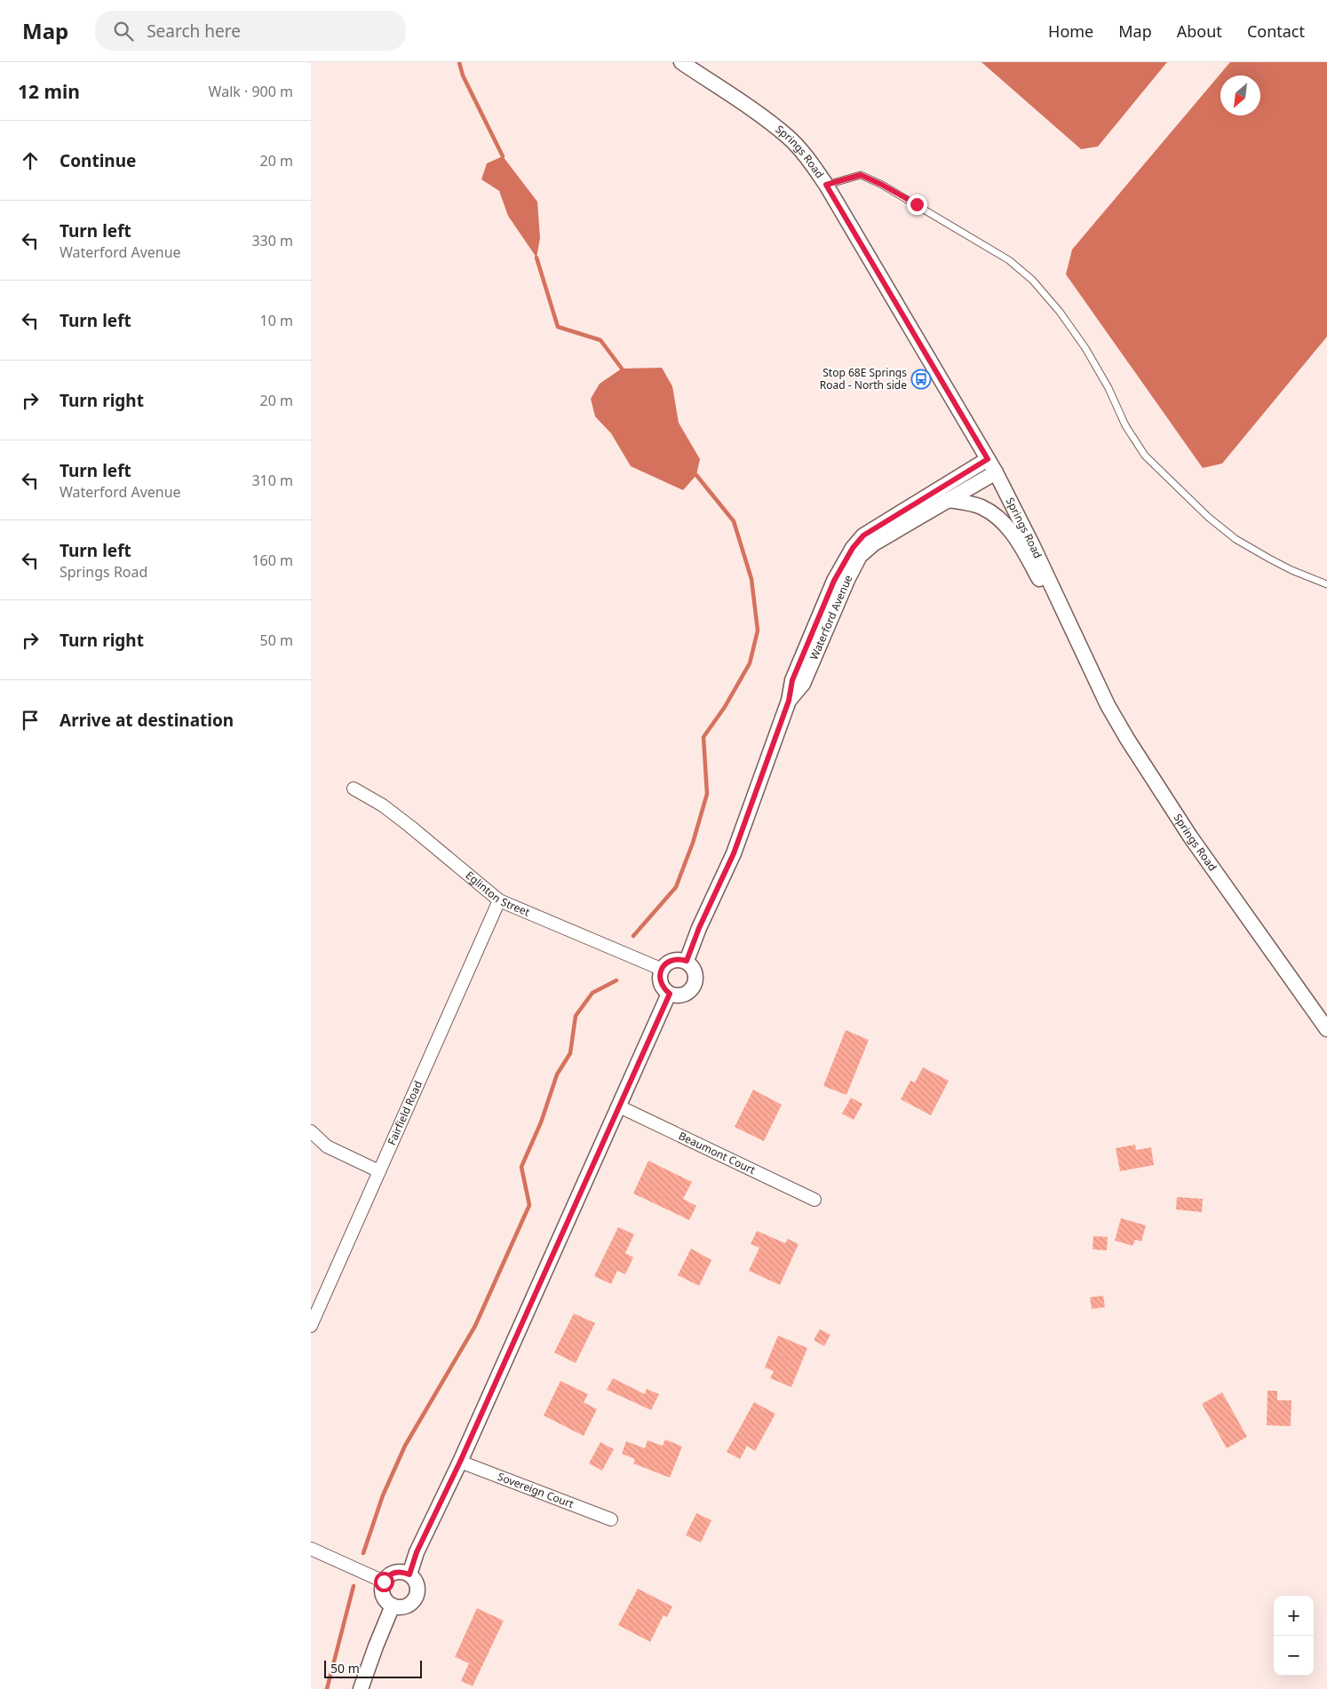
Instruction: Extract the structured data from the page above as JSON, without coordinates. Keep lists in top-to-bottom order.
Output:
{
  "streets": {
    "street": [
      "Springs Road",
      "Waterford Avenue",
      "Eglinton Street",
      "Fairfield Road",
      "Beaumont Court",
      "Sovereign Court"
    ]
  },
  "crossings": [
    ["Springs Road", "Waterford Avenue"],
    ["Waterford Avenue", "Eglinton Street"],
    ["Eglinton Street", "Fairfield Road"]
  ],
  "places": {
    "bus stop": ["Stop 68E Springs Road - North side"]
  },
  "scale_bar": "50 m",
  "north": "bottom left",
  "page": {
    "header": "Map",
    "search": "Search here",
    "nav": [
      "Home",
      "Map",
      "About",
      "Contact"
    ],
    "heading": ["12 min", "Walk · 900 m"],
    "list": [
      ["Continue", "20 m"],
      ["Turn left", "Waterford Avenue", "330 m"],
      ["Turn left", "10 m"],
      ["Turn right", "20 m"],
      ["Turn left", "Waterford Avenue", "310 m"],
      ["Turn left", "Springs Road", "160 m"],
      ["Turn right", "50 m"],
      "Arrive at destination"
    ],
    "map_buttons": ["+", "−"],
    "scale": "50 m"
  }
}
